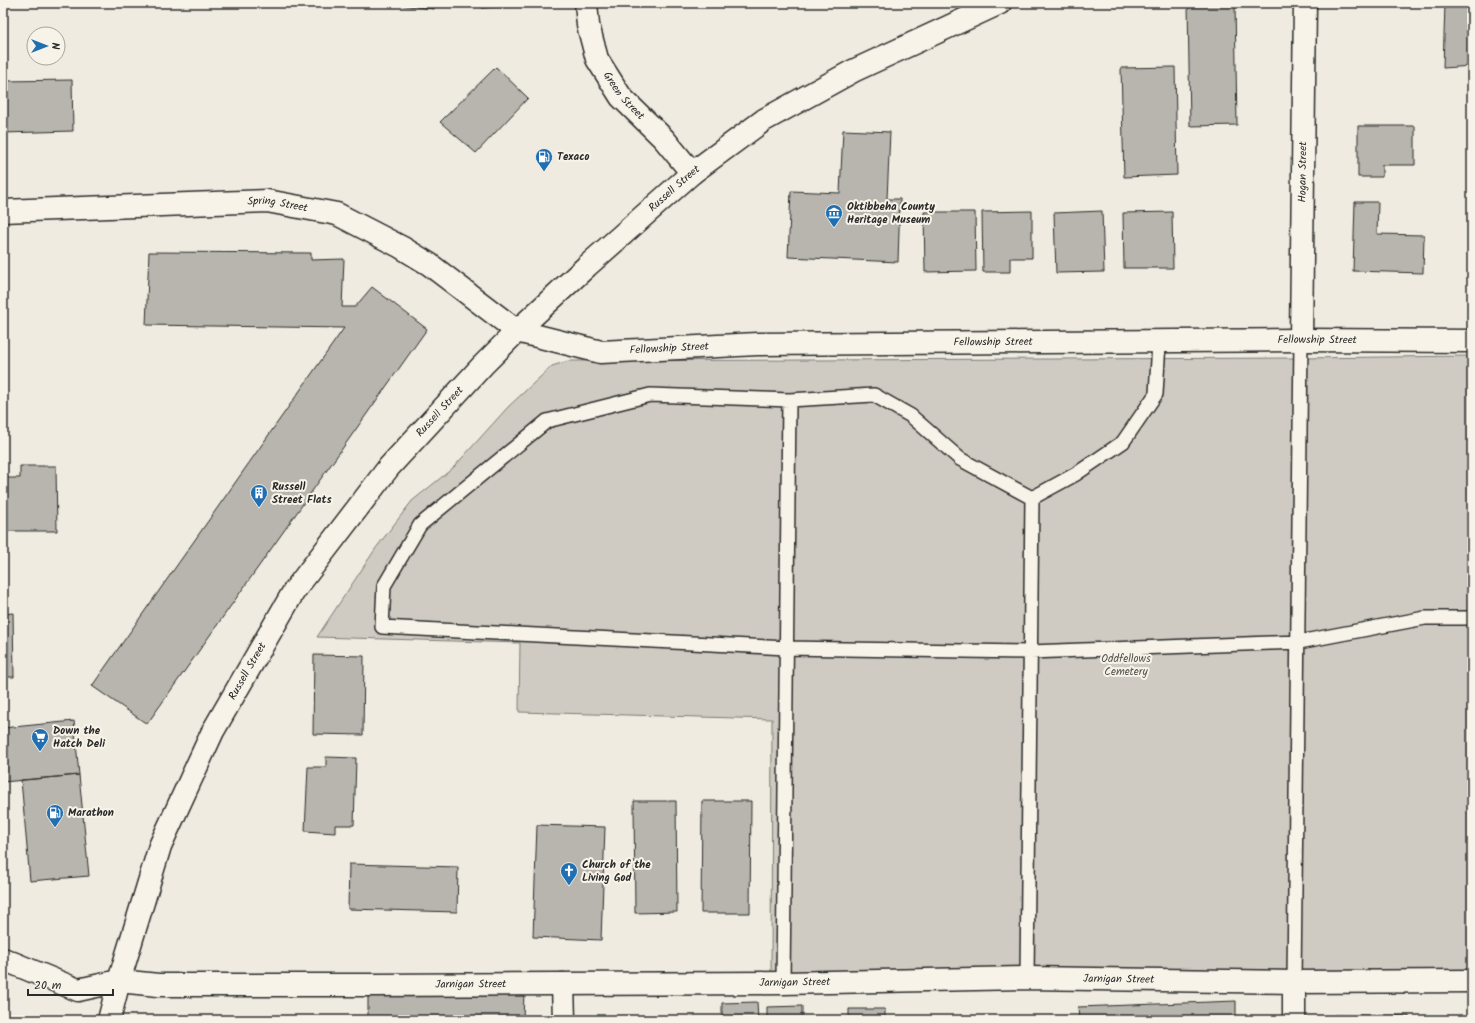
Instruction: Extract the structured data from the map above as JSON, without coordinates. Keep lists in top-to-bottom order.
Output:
{
  "streets": {
    "street": [
      "Green Street",
      "Hogan Street",
      "Russell Street",
      "Spring Street",
      "Fellowship Street",
      "Jarnigan Street"
    ]
  },
  "crossings": [
    ["Green Street", "Russell Street"],
    ["Hogan Street", "Fellowship Street"],
    ["Russell Street", "Spring Street"],
    ["Russell Street", "Fellowship Street"],
    ["Russell Street", "Jarnigan Street"],
    ["Spring Street", "Fellowship Street"]
  ],
  "parks": ["Oddfellows Cemetery"],
  "places": {
    "fuel station": ["Texaco", "Marathon"],
    "museum": ["Oktibbeha County Heritage Museum"],
    "building": ["Russell Street Flats"],
    "supermarket": ["Down the Hatch Deli"],
    "church": ["Church of the Living God"]
  },
  "scale_bar": "20 m",
  "north": "right"
}
